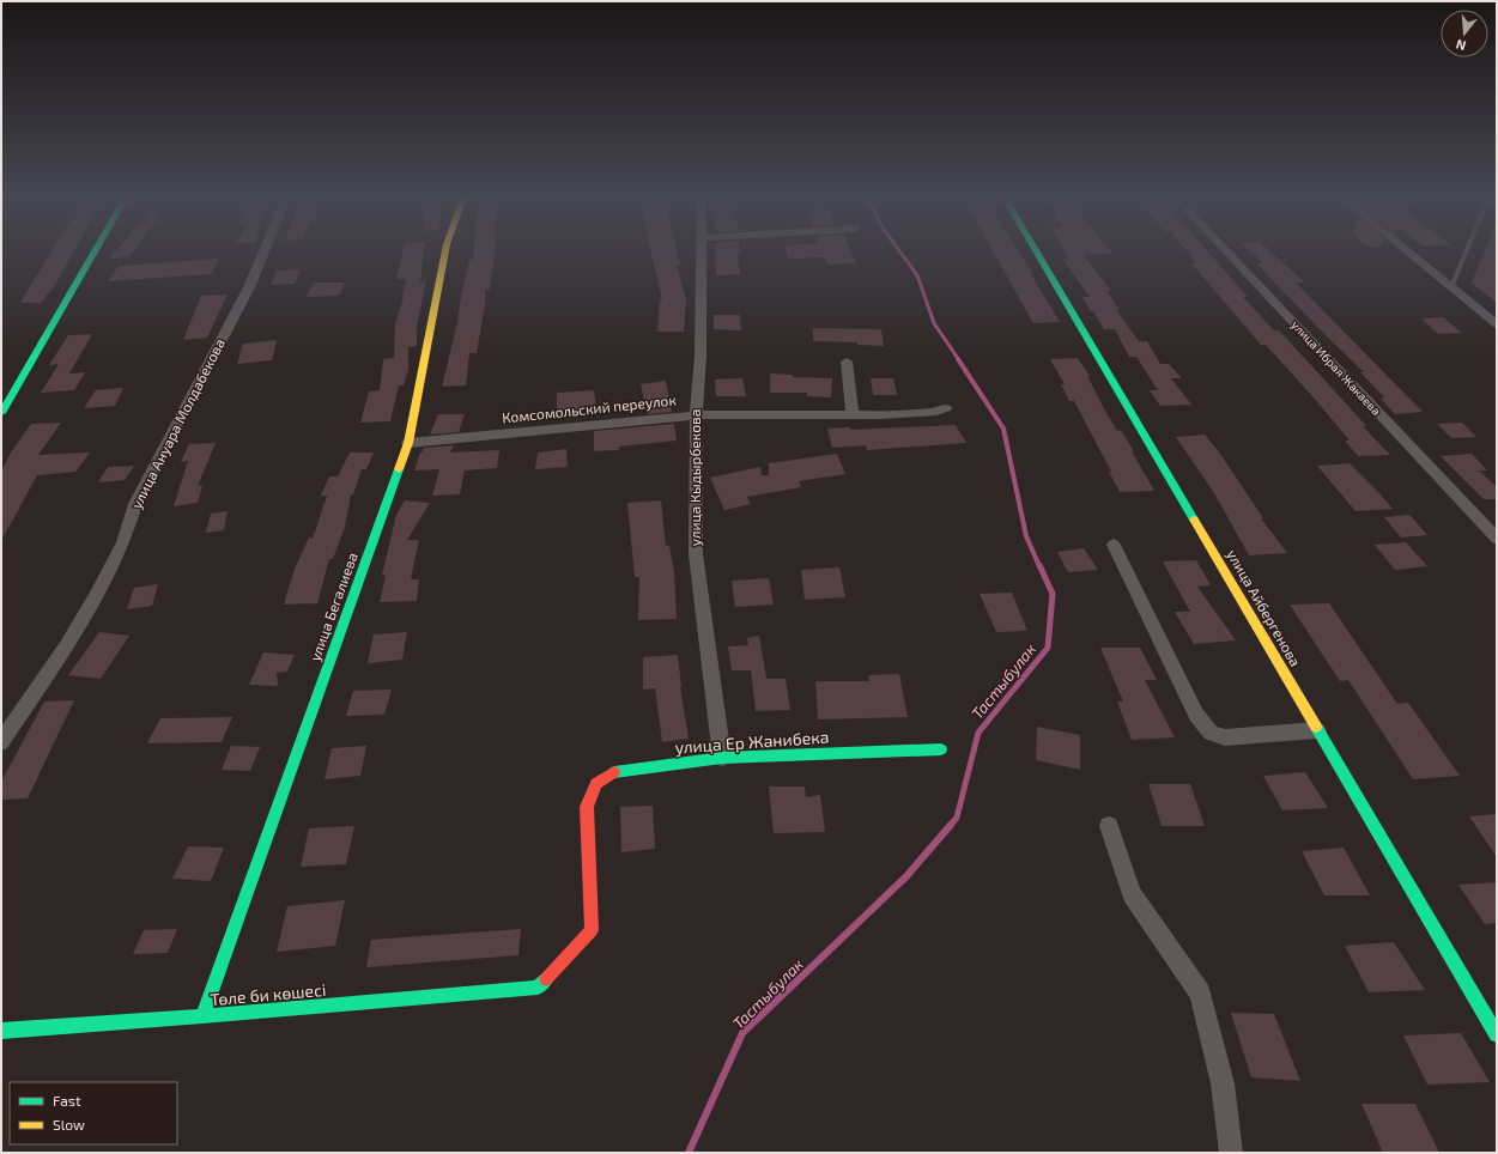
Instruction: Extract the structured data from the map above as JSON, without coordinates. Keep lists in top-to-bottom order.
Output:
{
  "streets": {
    "street": [
      "улица Ибрая Жакаева",
      "Комсомольский переулок",
      "улица Ануара Молдабекова",
      "улица Кыдырбекова",
      "улица Бегалиева",
      "улица Айбергенова",
      "улица Ер Жанибека",
      "Төле би көшесі"
    ]
  },
  "crossings": [
    ["Комсомольский переулок", "улица Кыдырбекова"],
    ["Комсомольский переулок", "улица Бегалиева"],
    ["улица Кыдырбекова", "улица Ер Жанибека"],
    ["улица Бегалиева", "Төле би көшесі"],
    ["улица Ер Жанибека", "Төле би көшесі"]
  ],
  "water": ["Тастыбулак"],
  "legend": ["Fast", "Slow"],
  "north": "bottom"
}
